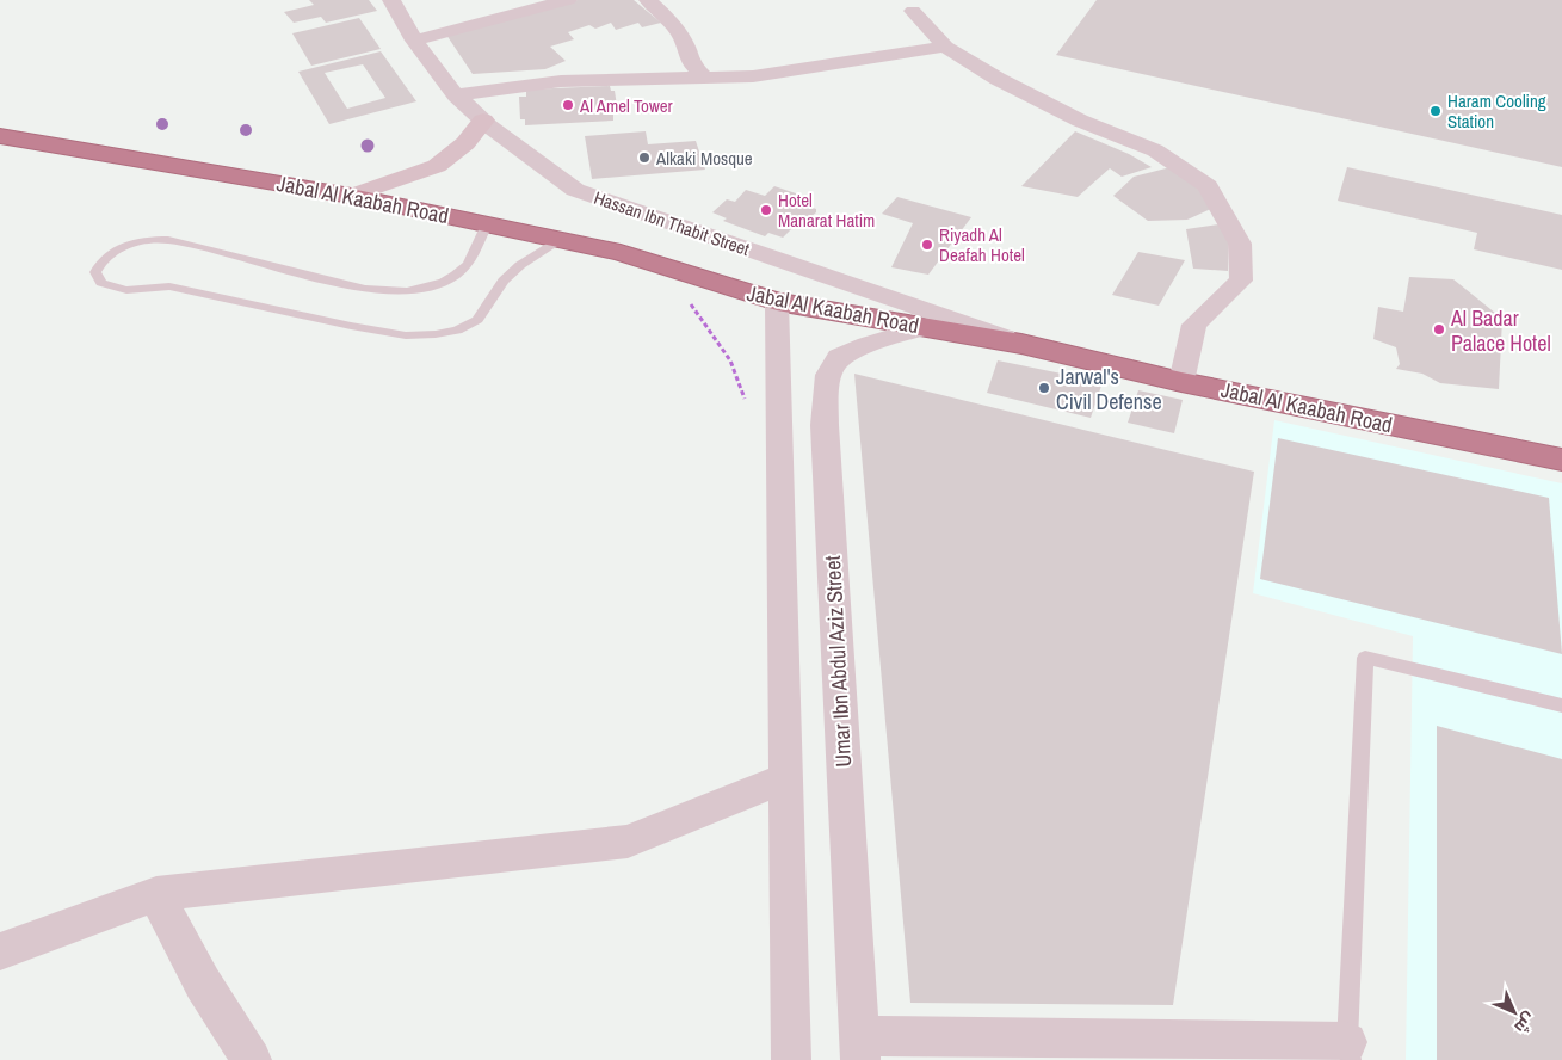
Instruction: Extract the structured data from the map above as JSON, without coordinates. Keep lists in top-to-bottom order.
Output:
{
  "streets": {
    "highway": ["Jabal Al Kaabah Road"],
    "street": ["Hassan Ibn Thabit Street", "Umar Ibn Abdul Aziz Street"]
  },
  "crossings": [
    ["Jabal Al Kaabah Road", "Hassan Ibn Thabit Street"],
    ["Jabal Al Kaabah Road", "Umar Ibn Abdul Aziz Street"]
  ],
  "places": [
    "Al Amel Tower",
    "Haram Cooling Station",
    "Alkaki Mosque",
    "Hotel Manarat Hatim",
    "Riyadh Al Deafah Hotel",
    "Al Badar Palace Hotel",
    "Jarwal's Civil Defense"
  ],
  "north": "bottom right"
}
